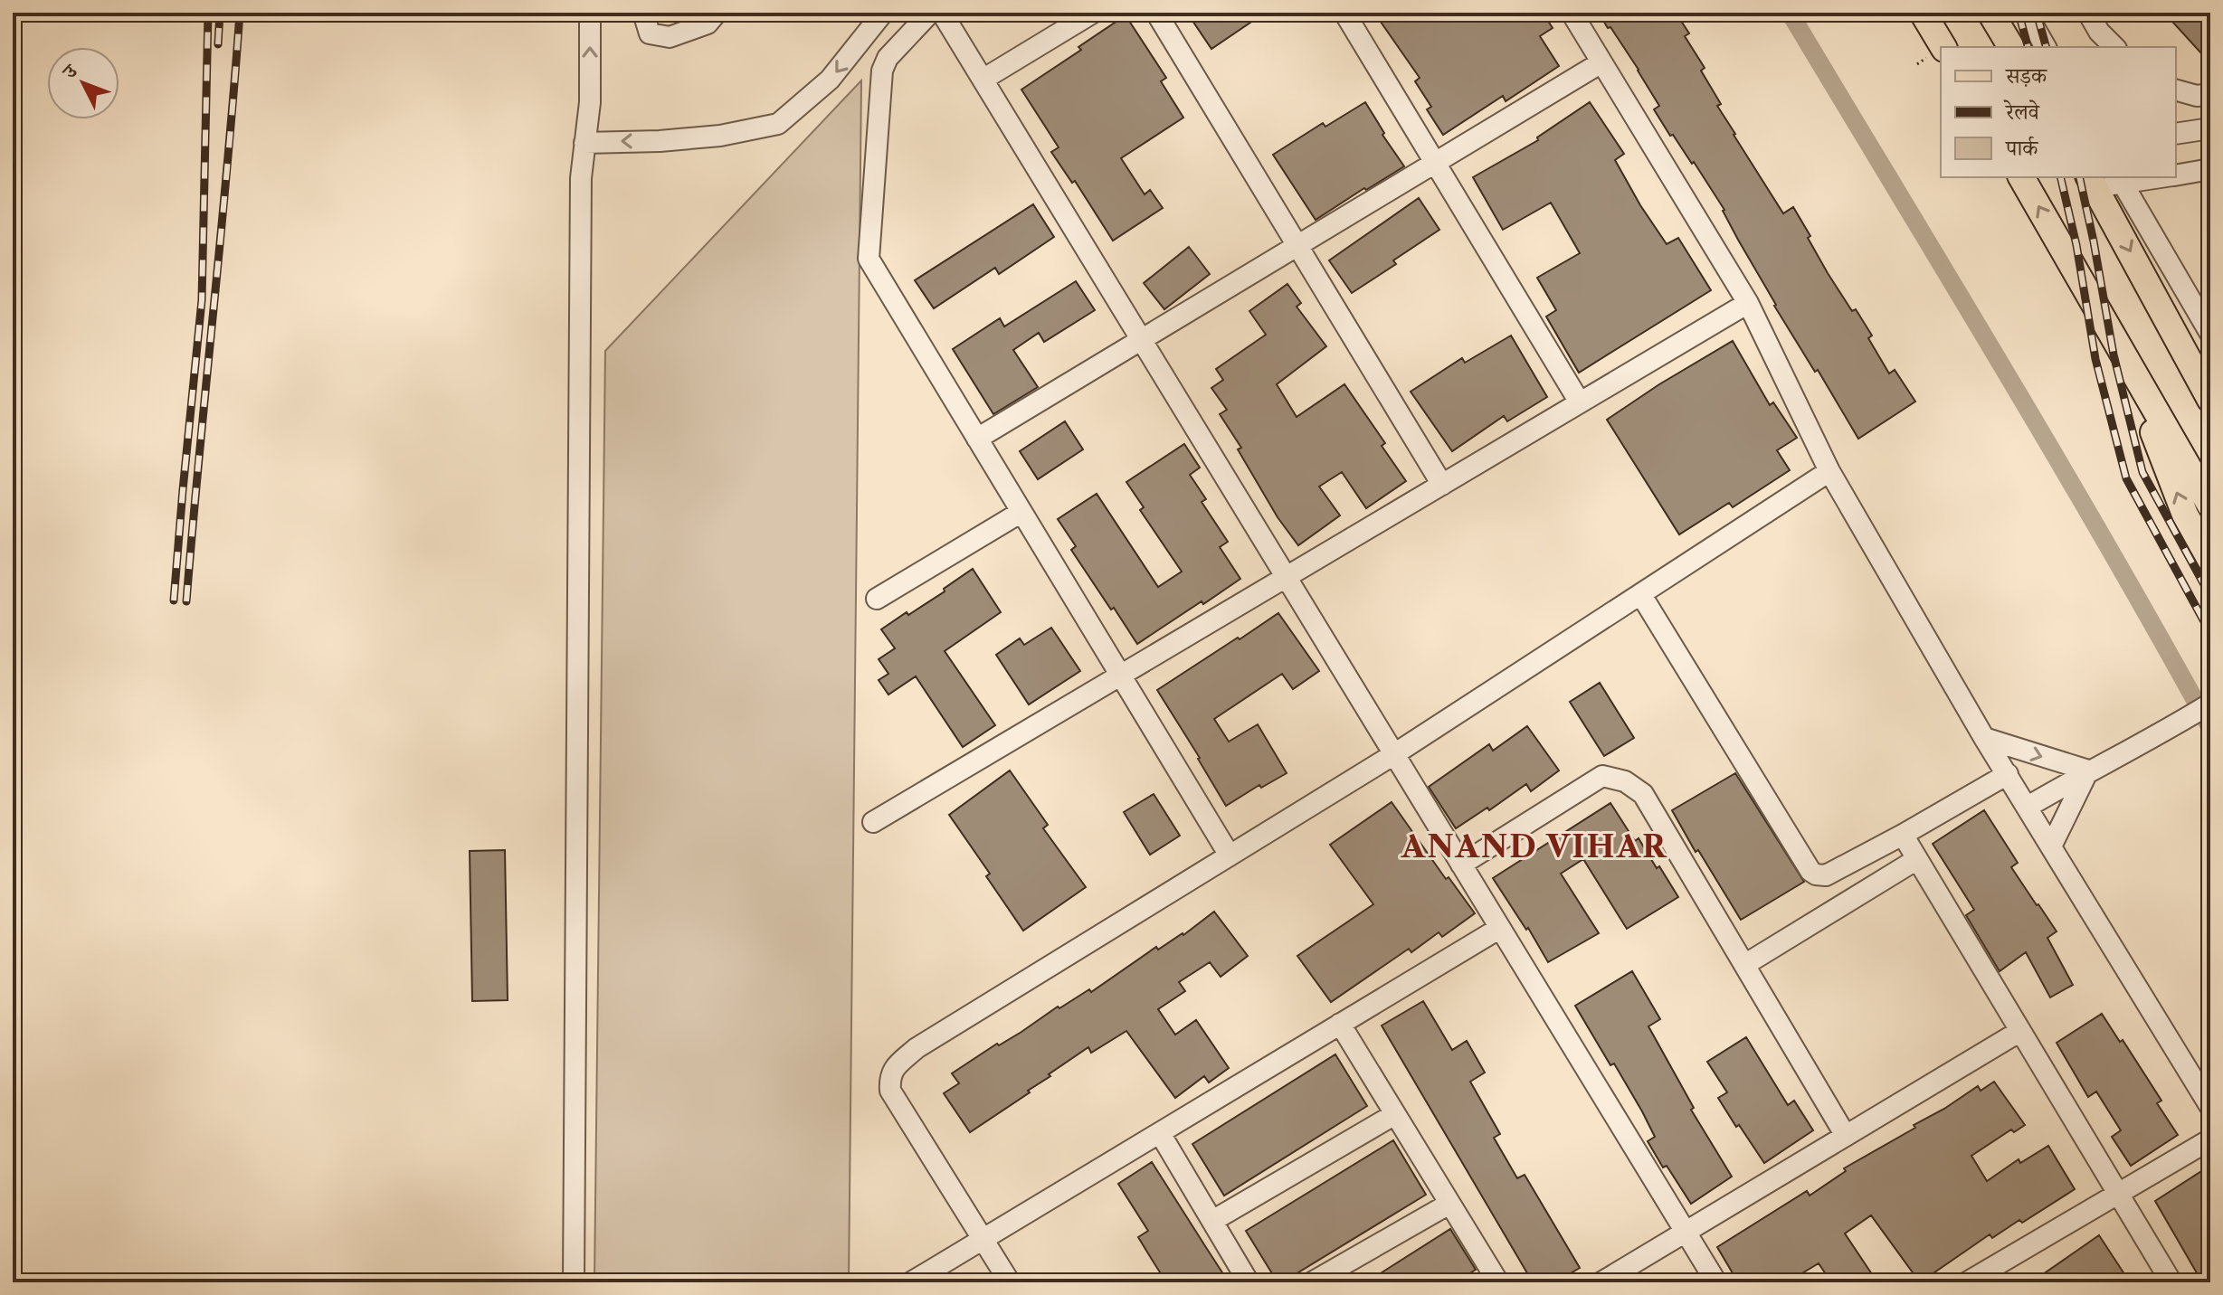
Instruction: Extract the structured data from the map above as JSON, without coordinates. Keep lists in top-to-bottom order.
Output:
{
  "districts": ["ANAND VIHAR"],
  "legend": ["सड़क", "रेलवे", "पार्क"],
  "north": "top left"
}
